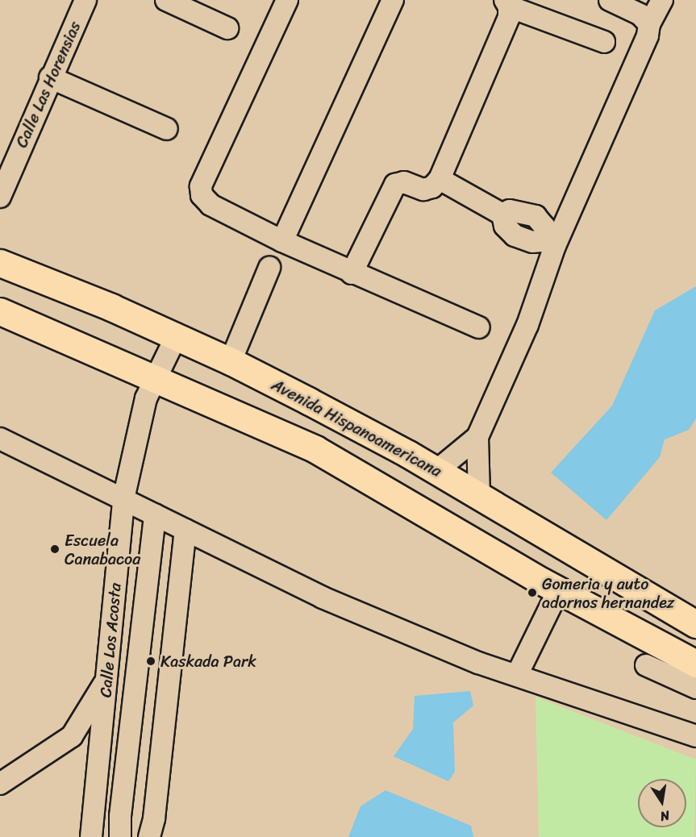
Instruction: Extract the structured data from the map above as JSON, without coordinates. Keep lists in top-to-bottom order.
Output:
{
  "streets": {
    "main road": ["Avenida Hispanoamericana"],
    "street": ["Calle Las Horensias", "Calle Los Acosta"]
  },
  "crossings": [
    ["Avenida Hispanoamericana", "Calle Los Acosta"]
  ],
  "places": ["Escuela Canabacoa", "Gomeria y auto adornos hernandez", "Kaskada Park"],
  "north": "bottom"
}
